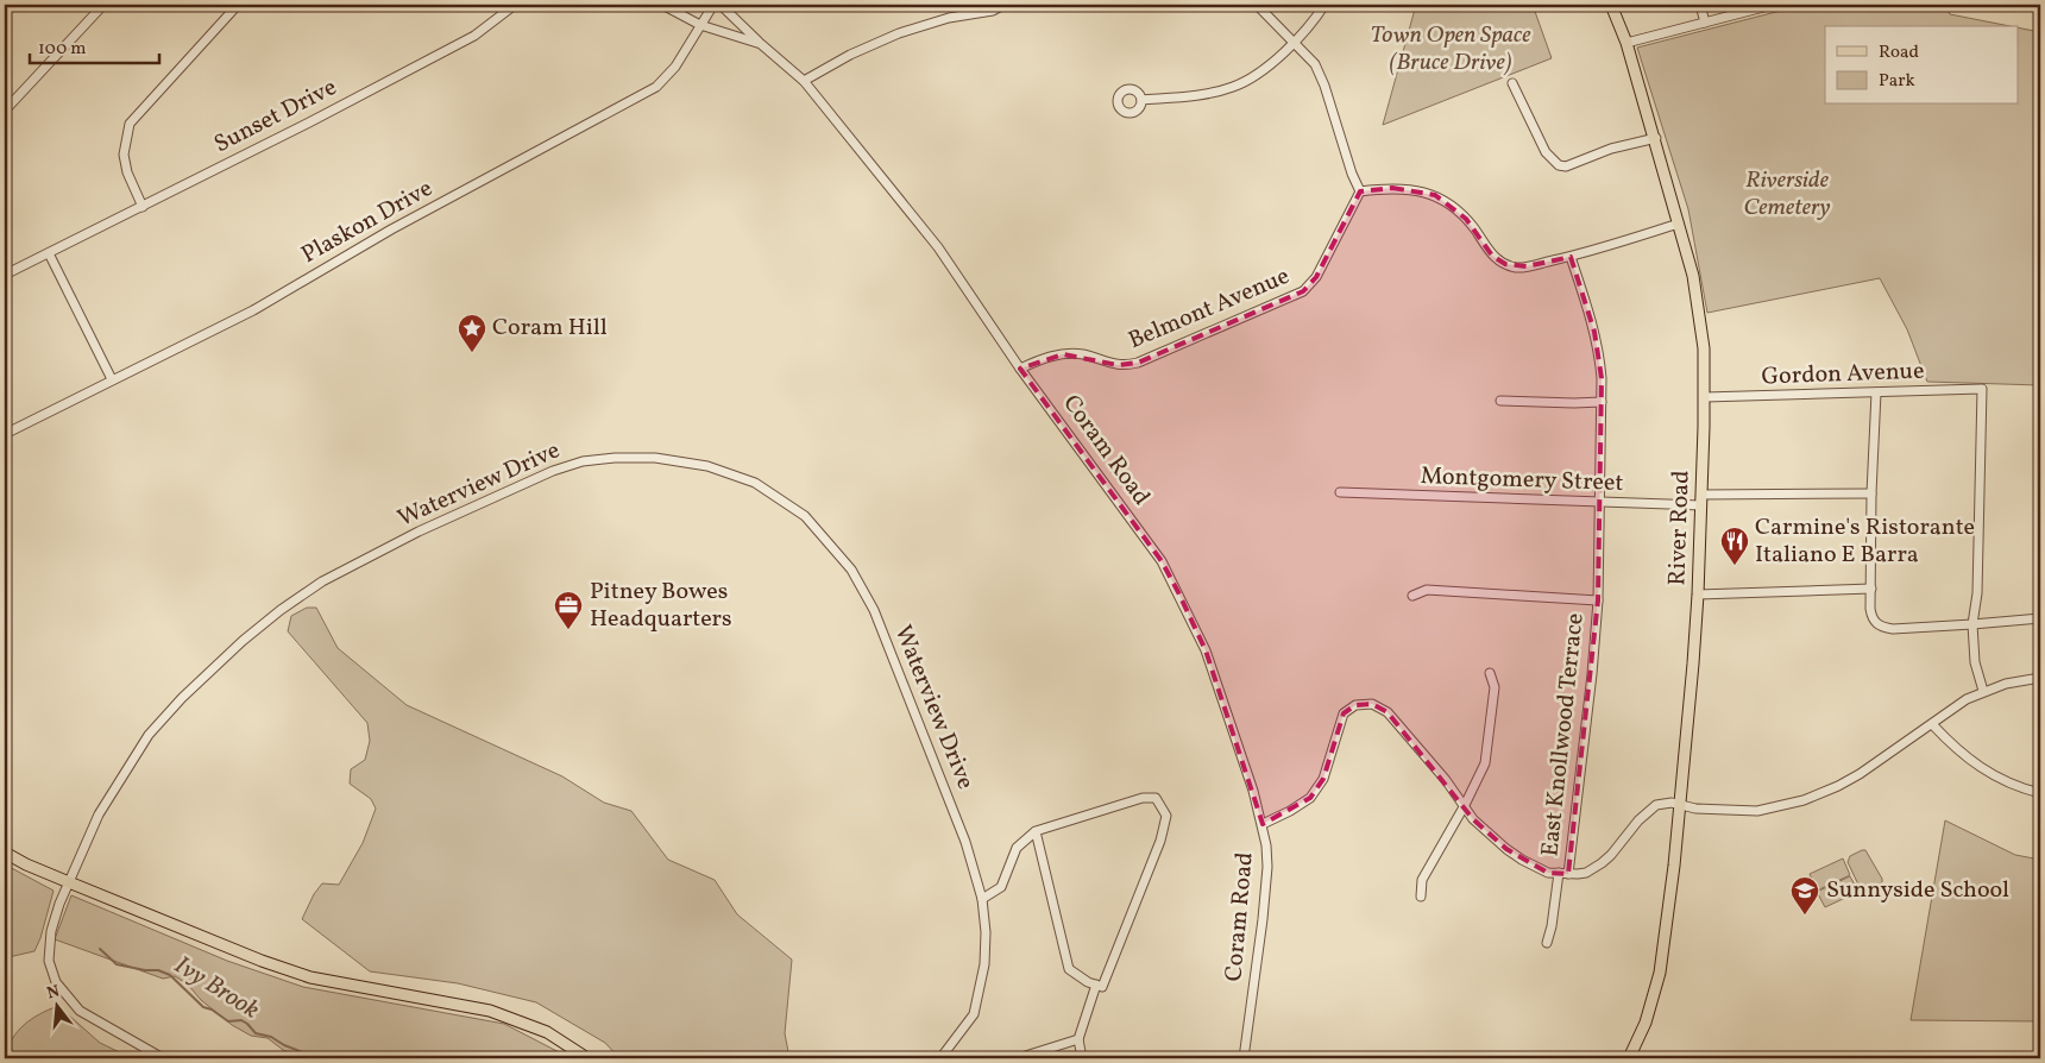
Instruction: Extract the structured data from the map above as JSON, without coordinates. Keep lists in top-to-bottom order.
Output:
{
  "streets": {
    "main road": ["River Road"],
    "street": [
      "Sunset Drive",
      "Plaskon Drive",
      "Belmont Avenue",
      "Gordon Avenue",
      "Coram Road",
      "Montgomery Street",
      "Waterview Drive",
      "East Knollwood Terrace"
    ]
  },
  "crossings": [
    ["Plaskon Drive", "Coram Road"],
    ["Belmont Avenue", "Coram Road"],
    ["Gordon Avenue", "River Road"],
    ["Montgomery Street", "River Road"],
    ["Montgomery Street", "East Knollwood Terrace"]
  ],
  "water": ["Ivy Brook"],
  "parks": ["Town Open Space (Bruce Drive)", "Riverside Cemetery"],
  "places": {
    "place": ["Coram Hill"],
    "restaurant": ["Carmine's Ristorante Italiano E Barra"],
    "office": ["Pitney Bowes Headquarters"],
    "school or university": ["Sunnyside School"]
  },
  "legend": ["Road", "Park"],
  "scale_bar": "100 m",
  "north": "top"
}
